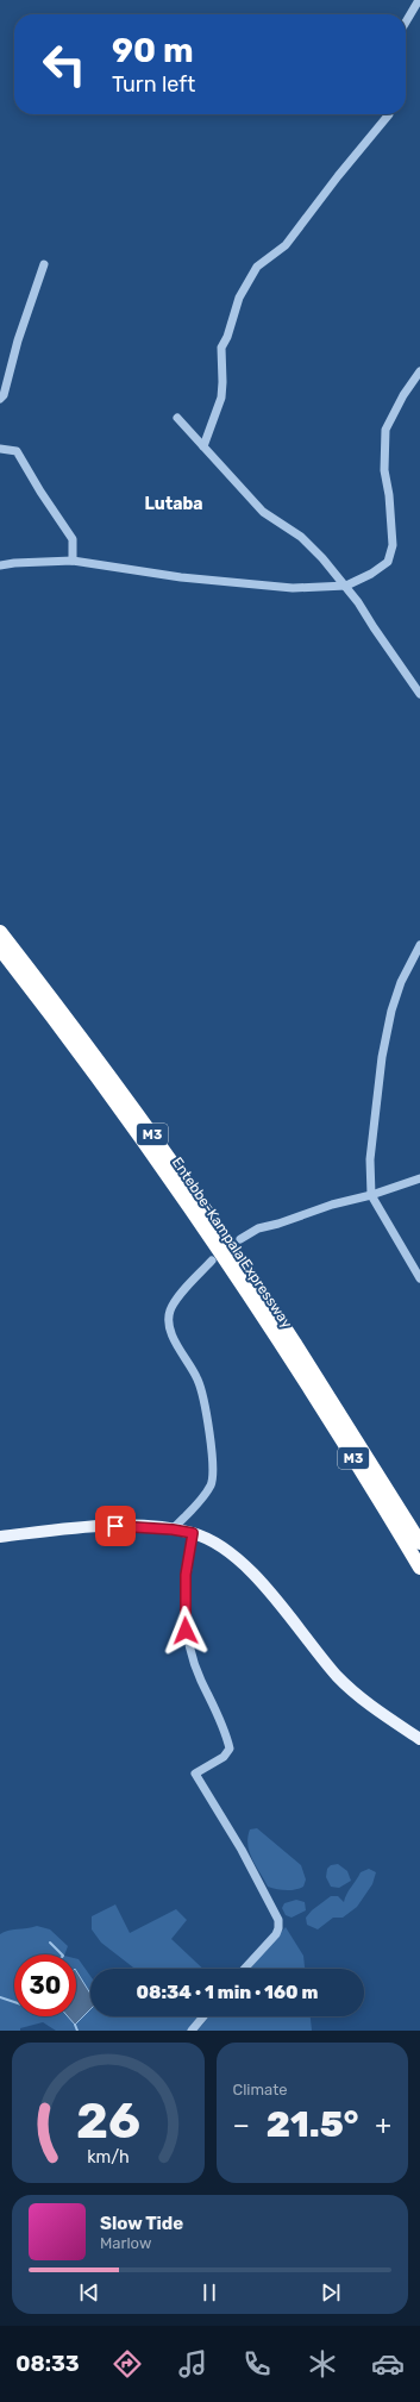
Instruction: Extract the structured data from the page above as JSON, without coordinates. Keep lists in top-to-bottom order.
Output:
{
  "streets": {
    "highway": ["M3", "Entebbe-Kampala Expressway"]
  },
  "districts": ["Lutaba"],
  "page": {
    "turn": ["90 m", "Turn left"],
    "limit": "30",
    "trip": "08:34 · 1 min · 160 m",
    "tile": "Climate",
    "heat": ["−", "21.5°", "+"],
    "song": ["Slow Tide", "Marlow"],
    "tabs": "08:33",
    "gauge": ["26", "km/h"]
  }
}
